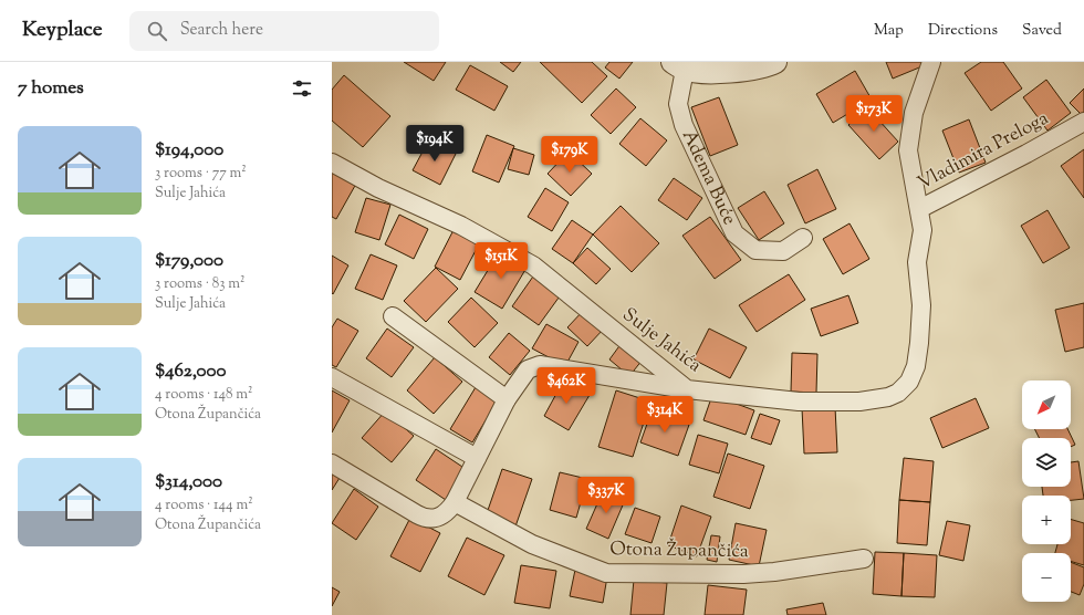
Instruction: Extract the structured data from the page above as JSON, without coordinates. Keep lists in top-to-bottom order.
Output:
{
  "streets": {
    "street": [
      "Vladimira Preloga",
      "Adema Buće",
      "Sulje Jahića",
      "Otona Župančića"
    ]
  },
  "crossings": [
    ["Vladimira Preloga", "Sulje Jahića"]
  ],
  "north": "bottom left",
  "page": {
    "header": "Keyplace",
    "search": "Search here",
    "nav": ["Map", "Directions", "Saved"],
    "heading": "7 homes",
    "price": [
      "$173K",
      "$194K",
      "$179K",
      "$151K",
      "$462K",
      "$314K",
      "$337K"
    ],
    "list": [
      {
        "name": "$194,000",
        "note": "3 rooms · 77 m² · Sulje Jahića"
      },
      {
        "name": "$179,000",
        "note": "3 rooms · 83 m² · Sulje Jahića"
      },
      {
        "name": "$462,000",
        "note": "4 rooms · 148 m² · Otona Župančića"
      },
      {
        "name": "$314,000",
        "note": "4 rooms · 144 m² · Otona Župančića"
      }
    ],
    "map_buttons": ["+", "−"]
  }
}
